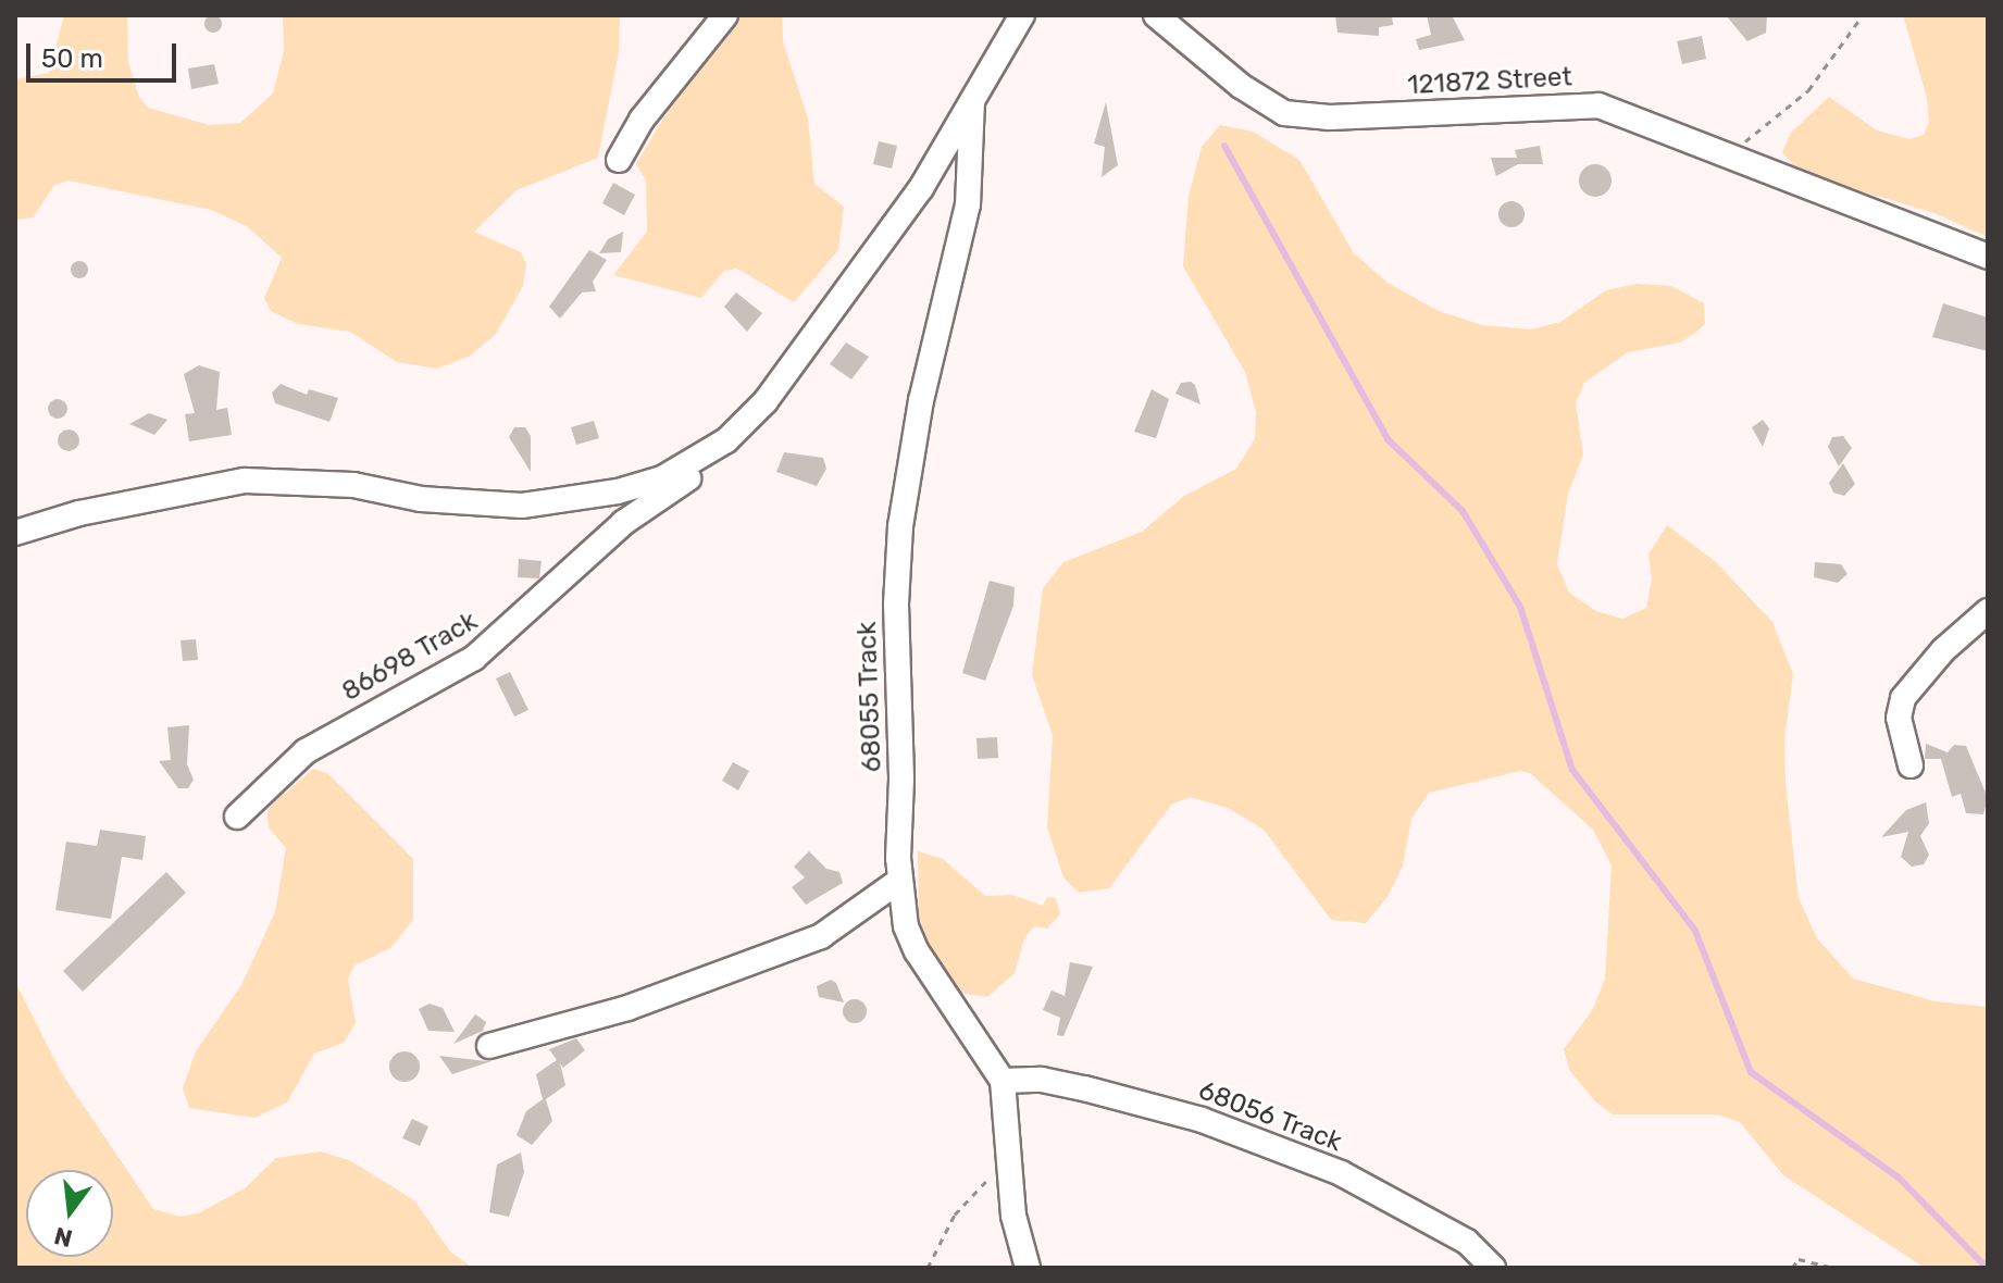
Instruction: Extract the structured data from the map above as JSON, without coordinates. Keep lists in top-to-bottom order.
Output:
{
  "streets": {
    "street": [
      "121872 Street",
      "86698 Track",
      "68055 Track",
      "68056 Track"
    ]
  },
  "crossings": [
    ["68055 Track", "68056 Track"]
  ],
  "scale_bar": "50 m",
  "north": "bottom"
}
